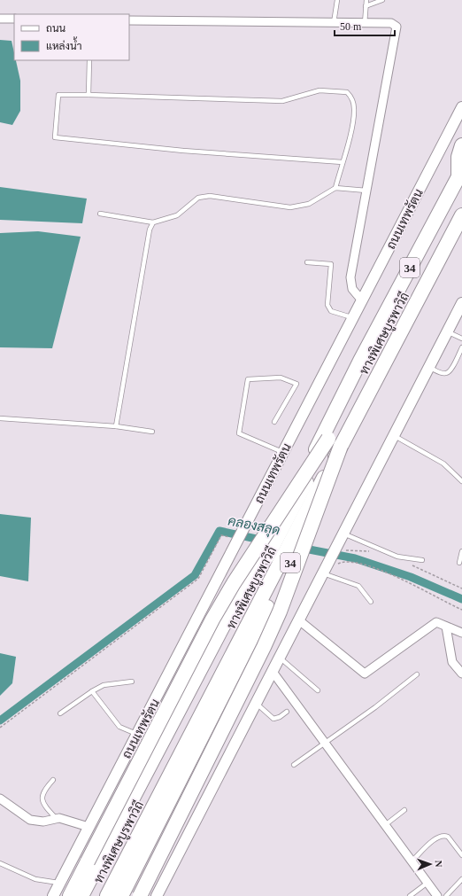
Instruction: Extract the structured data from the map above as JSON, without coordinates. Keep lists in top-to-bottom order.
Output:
{
  "streets": {
    "highway": ["ถนนเทพรัตน", "34", "ทางพิเศษบูรพาวิถี"]
  },
  "crossings": [
    ["ถนนเทพรัตน", "ทางพิเศษบูรพาวิถี"]
  ],
  "water": ["คลองสลุด"],
  "legend": ["ถนน", "แหล่งน้ำ"],
  "scale_bar": "50 m",
  "north": "right"
}
